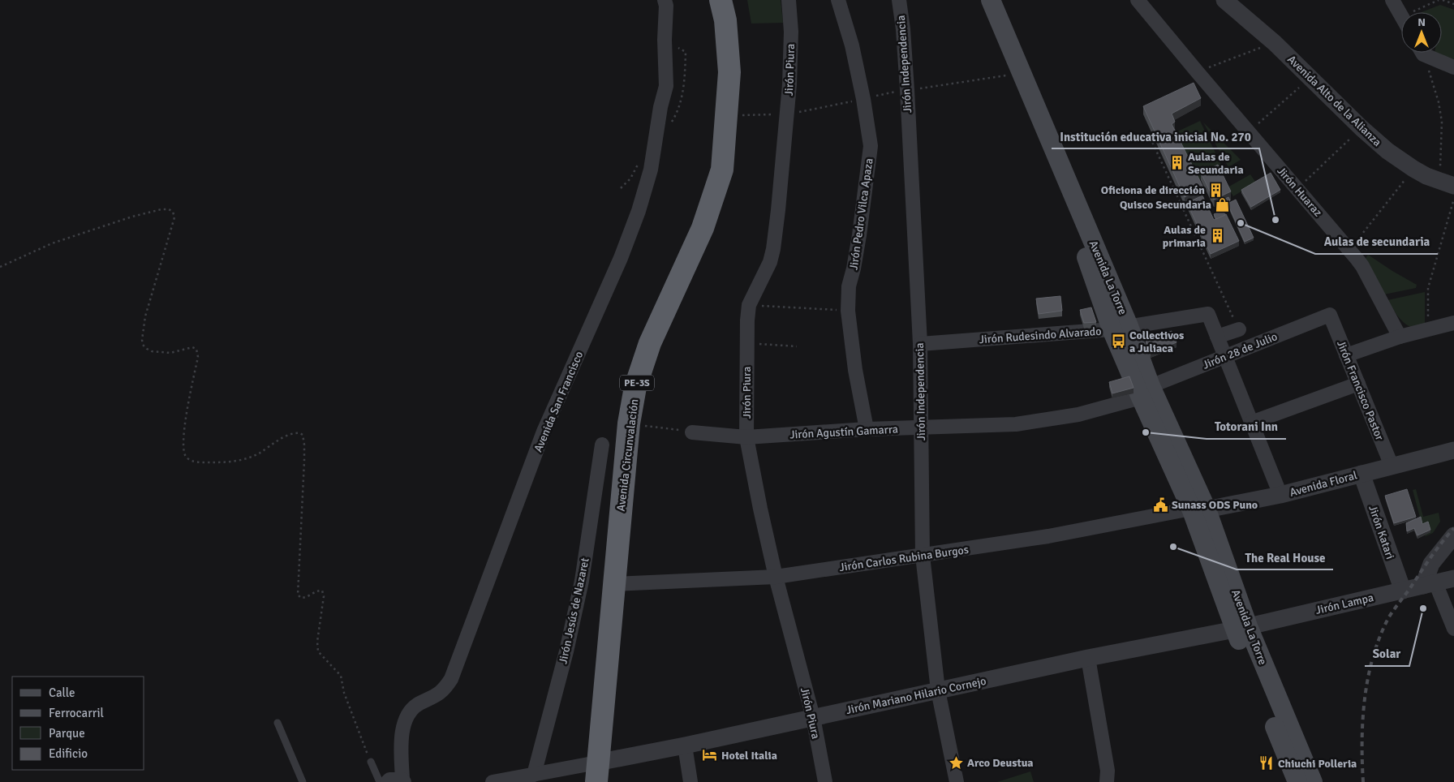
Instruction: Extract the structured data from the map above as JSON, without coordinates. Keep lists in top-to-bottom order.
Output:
{
  "streets": {
    "highway": ["PE-3S", "Avenida Circunvalación"],
    "main road": ["Avenida La Torre"],
    "street": [
      "Jirón Independencia",
      "Jirón Piura",
      "Avenida Alto de la Alianza",
      "Jirón Huaraz",
      "Jirón Pedro Vilca Apaza",
      "Jirón Rudesindo Alvarado",
      "Jirón 28 de Julio",
      "Jirón Francisco Pastor",
      "Avenida San Francisco",
      "Jirón Agustín Gamarra",
      "Avenida Floral",
      "Jirón Katari",
      "Jirón Carlos Rubina Burgos",
      "Jirón Lampa",
      "Jirón Jesús de Nazaret",
      "Jirón Mariano Hilario Cornejo"
    ]
  },
  "crossings": [
    ["Jirón Independencia", "Jirón Rudesindo Alvarado"],
    ["Jirón Independencia", "Jirón Agustín Gamarra"],
    ["Jirón Independencia", "Jirón Carlos Rubina Burgos"],
    ["Jirón Independencia", "Jirón Mariano Hilario Cornejo"],
    ["Jirón Piura", "Jirón Agustín Gamarra"],
    ["Jirón Piura", "Jirón Carlos Rubina Burgos"],
    ["Jirón Piura", "Jirón Mariano Hilario Cornejo"],
    ["Jirón Pedro Vilca Apaza", "Jirón Agustín Gamarra"],
    ["Avenida La Torre", "Jirón Rudesindo Alvarado"],
    ["Avenida La Torre", "Jirón 28 de Julio"],
    ["Avenida La Torre", "Jirón Agustín Gamarra"],
    ["Avenida La Torre", "Avenida Floral"],
    ["Avenida La Torre", "Jirón Carlos Rubina Burgos"],
    ["Avenida La Torre", "Jirón Lampa"],
    ["Avenida La Torre", "Jirón Mariano Hilario Cornejo"],
    ["Jirón 28 de Julio", "Jirón Francisco Pastor"],
    ["Jirón 28 de Julio", "Jirón Agustín Gamarra"],
    ["Jirón Francisco Pastor", "Avenida Floral"],
    ["Avenida Circunvalación", "Jirón Carlos Rubina Burgos"],
    ["Avenida Circunvalación", "Jirón Mariano Hilario Cornejo"],
    ["Avenida Floral", "Jirón Katari"],
    ["Avenida Floral", "Jirón Carlos Rubina Burgos"],
    ["Jirón Katari", "Jirón Lampa"],
    ["Jirón Lampa", "Jirón Mariano Hilario Cornejo"]
  ],
  "places": {
    "building": ["Aulas de Secundaria", "Oficiona de dirección", "Aulas de primaria"],
    "shop": ["Quisco Secundaria"],
    "other": [
      "Institución educativa inicial No. 270",
      "Aulas de secundaria",
      "Totorani Inn",
      "The Real House",
      "Solar"
    ],
    "bus stop": ["Collectivos a Juliaca"],
    "public building": ["Sunass ODS Puno"],
    "hotel": ["Hotel Italia"],
    "place": ["Arco Deustua"],
    "restaurant": ["Chiuchi Polleria"]
  },
  "legend": [
    "Calle",
    "Ferrocarril",
    "Parque",
    "Edificio"
  ],
  "north": "top"
}
